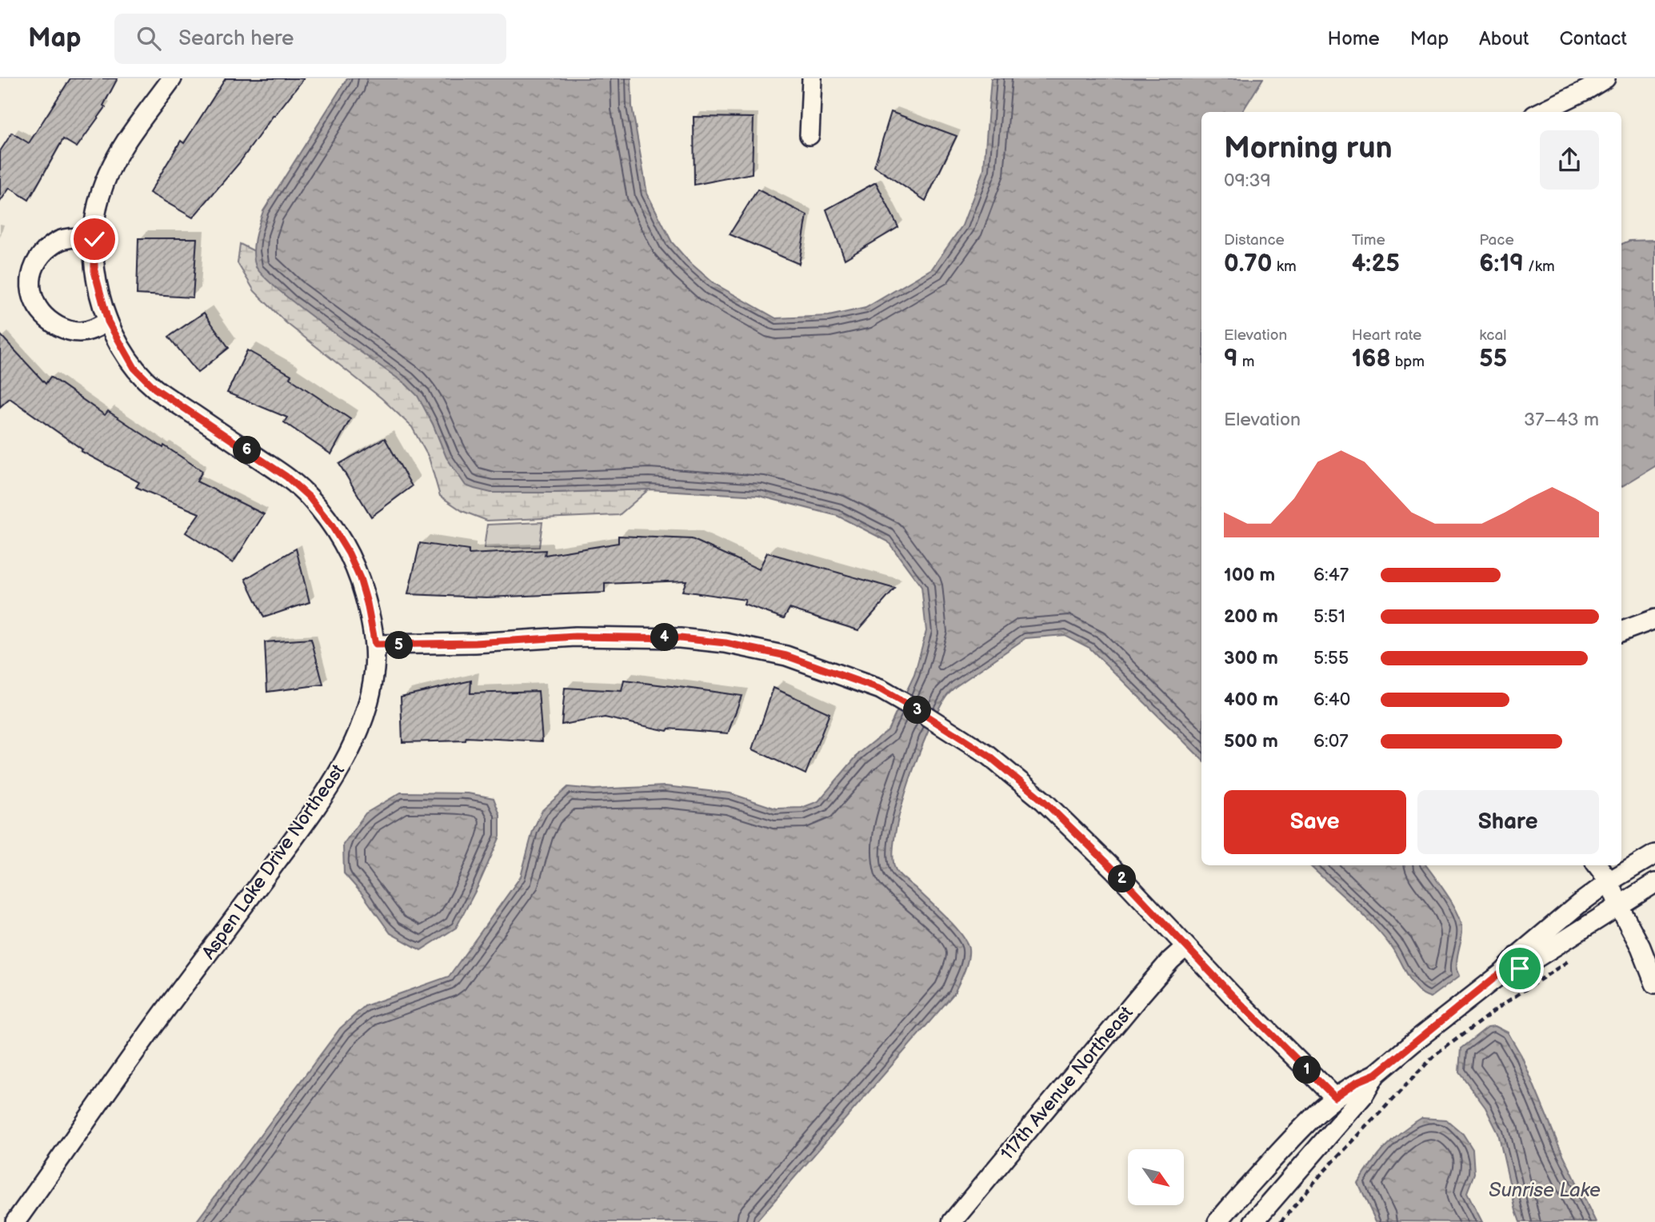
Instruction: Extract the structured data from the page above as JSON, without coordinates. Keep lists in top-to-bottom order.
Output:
{
  "streets": {
    "street": ["Aspen Lake Drive Northeast", "117th Avenue Northeast"]
  },
  "water": ["Sunrise Lake"],
  "north": "bottom right",
  "page": {
    "header": "Map",
    "search": "Search here",
    "nav": [
      "Home",
      "Map",
      "About",
      "Contact"
    ],
    "heading": ["Morning run", "09:39"],
    "stats": [
      ["Distance", "0.70 km"],
      ["Time", "4:25"],
      ["Pace", "6:19 /km"],
      ["Elevation", "9 m"],
      ["Heart rate", "168 bpm"],
      ["kcal", "55"]
    ],
    "chart": ["Elevation", "37–43 m"],
    "pins": [
      "6",
      "4",
      "5",
      "3",
      "2",
      "1"
    ],
    "list": [
      {
        "name": "100 m",
        "note": "6:47"
      },
      {
        "name": "200 m",
        "note": "5:51"
      },
      {
        "name": "300 m",
        "note": "5:55"
      },
      {
        "name": "400 m",
        "note": "6:40"
      },
      {
        "name": "500 m",
        "note": "6:07"
      }
    ],
    "buttons": ["Save", "Share"]
  }
}
